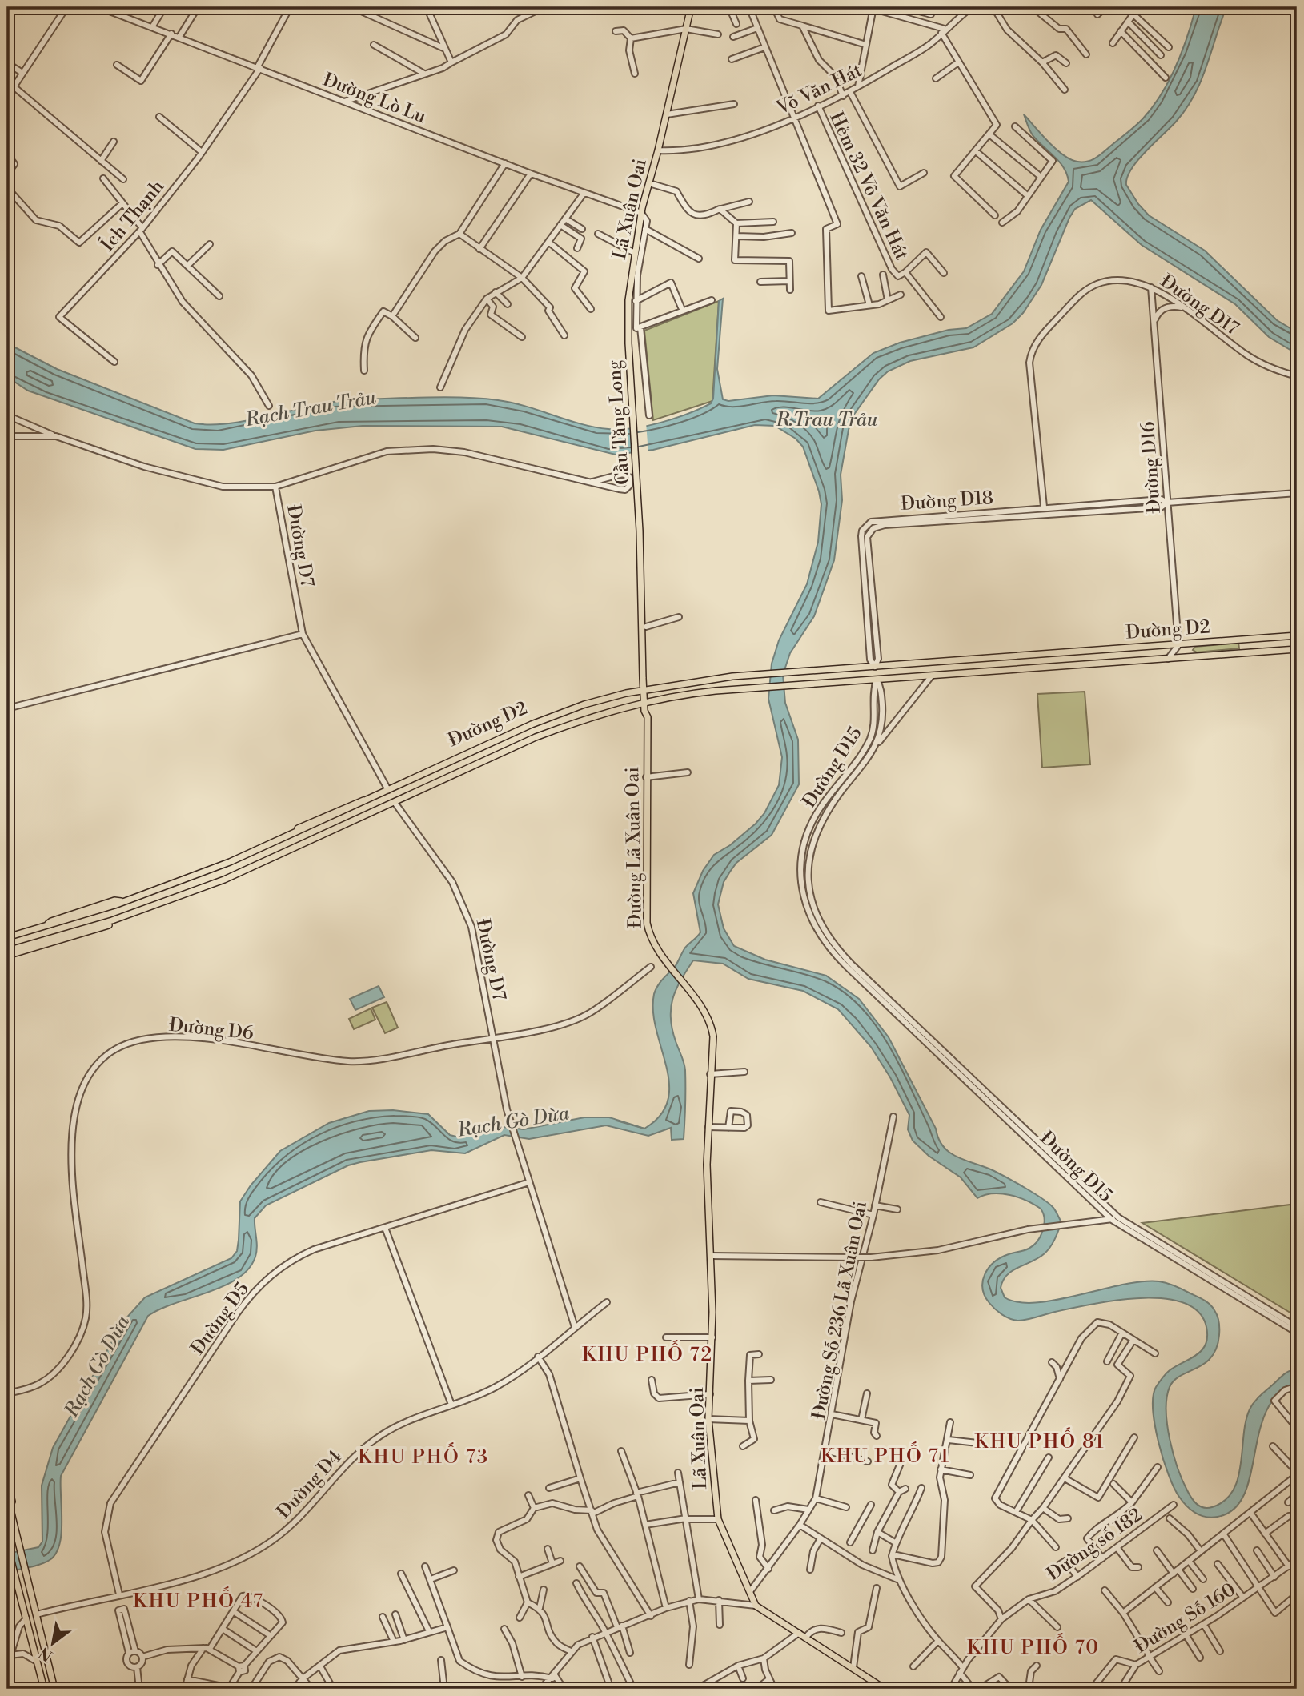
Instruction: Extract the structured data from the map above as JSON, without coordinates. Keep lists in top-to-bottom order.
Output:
{
  "streets": {
    "main road": [
      "Lã Xuân Oai",
      "Cầu Tăng Long",
      "Đường D2",
      "Đường Lã Xuân Oai"
    ],
    "street": [
      "Võ Văn Hát",
      "Đường Lò Lu",
      "Hẻm 32 Võ Văn Hát",
      "Ích Thạnh",
      "Đường D17",
      "Đường D16",
      "Đường D18",
      "Đường D7",
      "Đường D15",
      "Đường D6",
      "Đường Số 236 Lã Xuân Oai",
      "Đường D5",
      "Đường D4",
      "Đường số 182",
      "Đường Số 160"
    ]
  },
  "crossings": [
    ["Võ Văn Hát", "Hẻm 32 Võ Văn Hát"],
    ["Võ Văn Hát", "Lã Xuân Oai"],
    ["Đường Lò Lu", "Lã Xuân Oai"],
    ["Đường Lò Lu", "Ích Thạnh"],
    ["Lã Xuân Oai", "Cầu Tăng Long"],
    ["Lã Xuân Oai", "Đường Lã Xuân Oai"],
    ["Lã Xuân Oai", "Đường Số 236 Lã Xuân Oai"],
    ["Đường D17", "Đường D16"],
    ["Đường D17", "Đường D18"],
    ["Cầu Tăng Long", "Đường D2"],
    ["Cầu Tăng Long", "Đường Lã Xuân Oai"],
    ["Đường D16", "Đường D18"],
    ["Đường D16", "Đường D2"],
    ["Đường D18", "Đường D2"],
    ["Đường D7", "Đường D2"],
    ["Đường D7", "Đường D6"],
    ["Đường D7", "Đường D5"],
    ["Đường D2", "Đường D15"],
    ["Đường D2", "Đường Lã Xuân Oai"],
    ["Đường D5", "Đường D4"]
  ],
  "districts": [
    "KHU PHỐ 72",
    "KHU PHỐ 81",
    "KHU PHỐ 71",
    "KHU PHỐ 73",
    "KHU PHỐ 47",
    "KHU PHỐ 70"
  ],
  "water": ["Rạch Trau Trảu", "R.Trau Trảu", "Rạch Gò Dừa"],
  "north": "bottom left"
}
